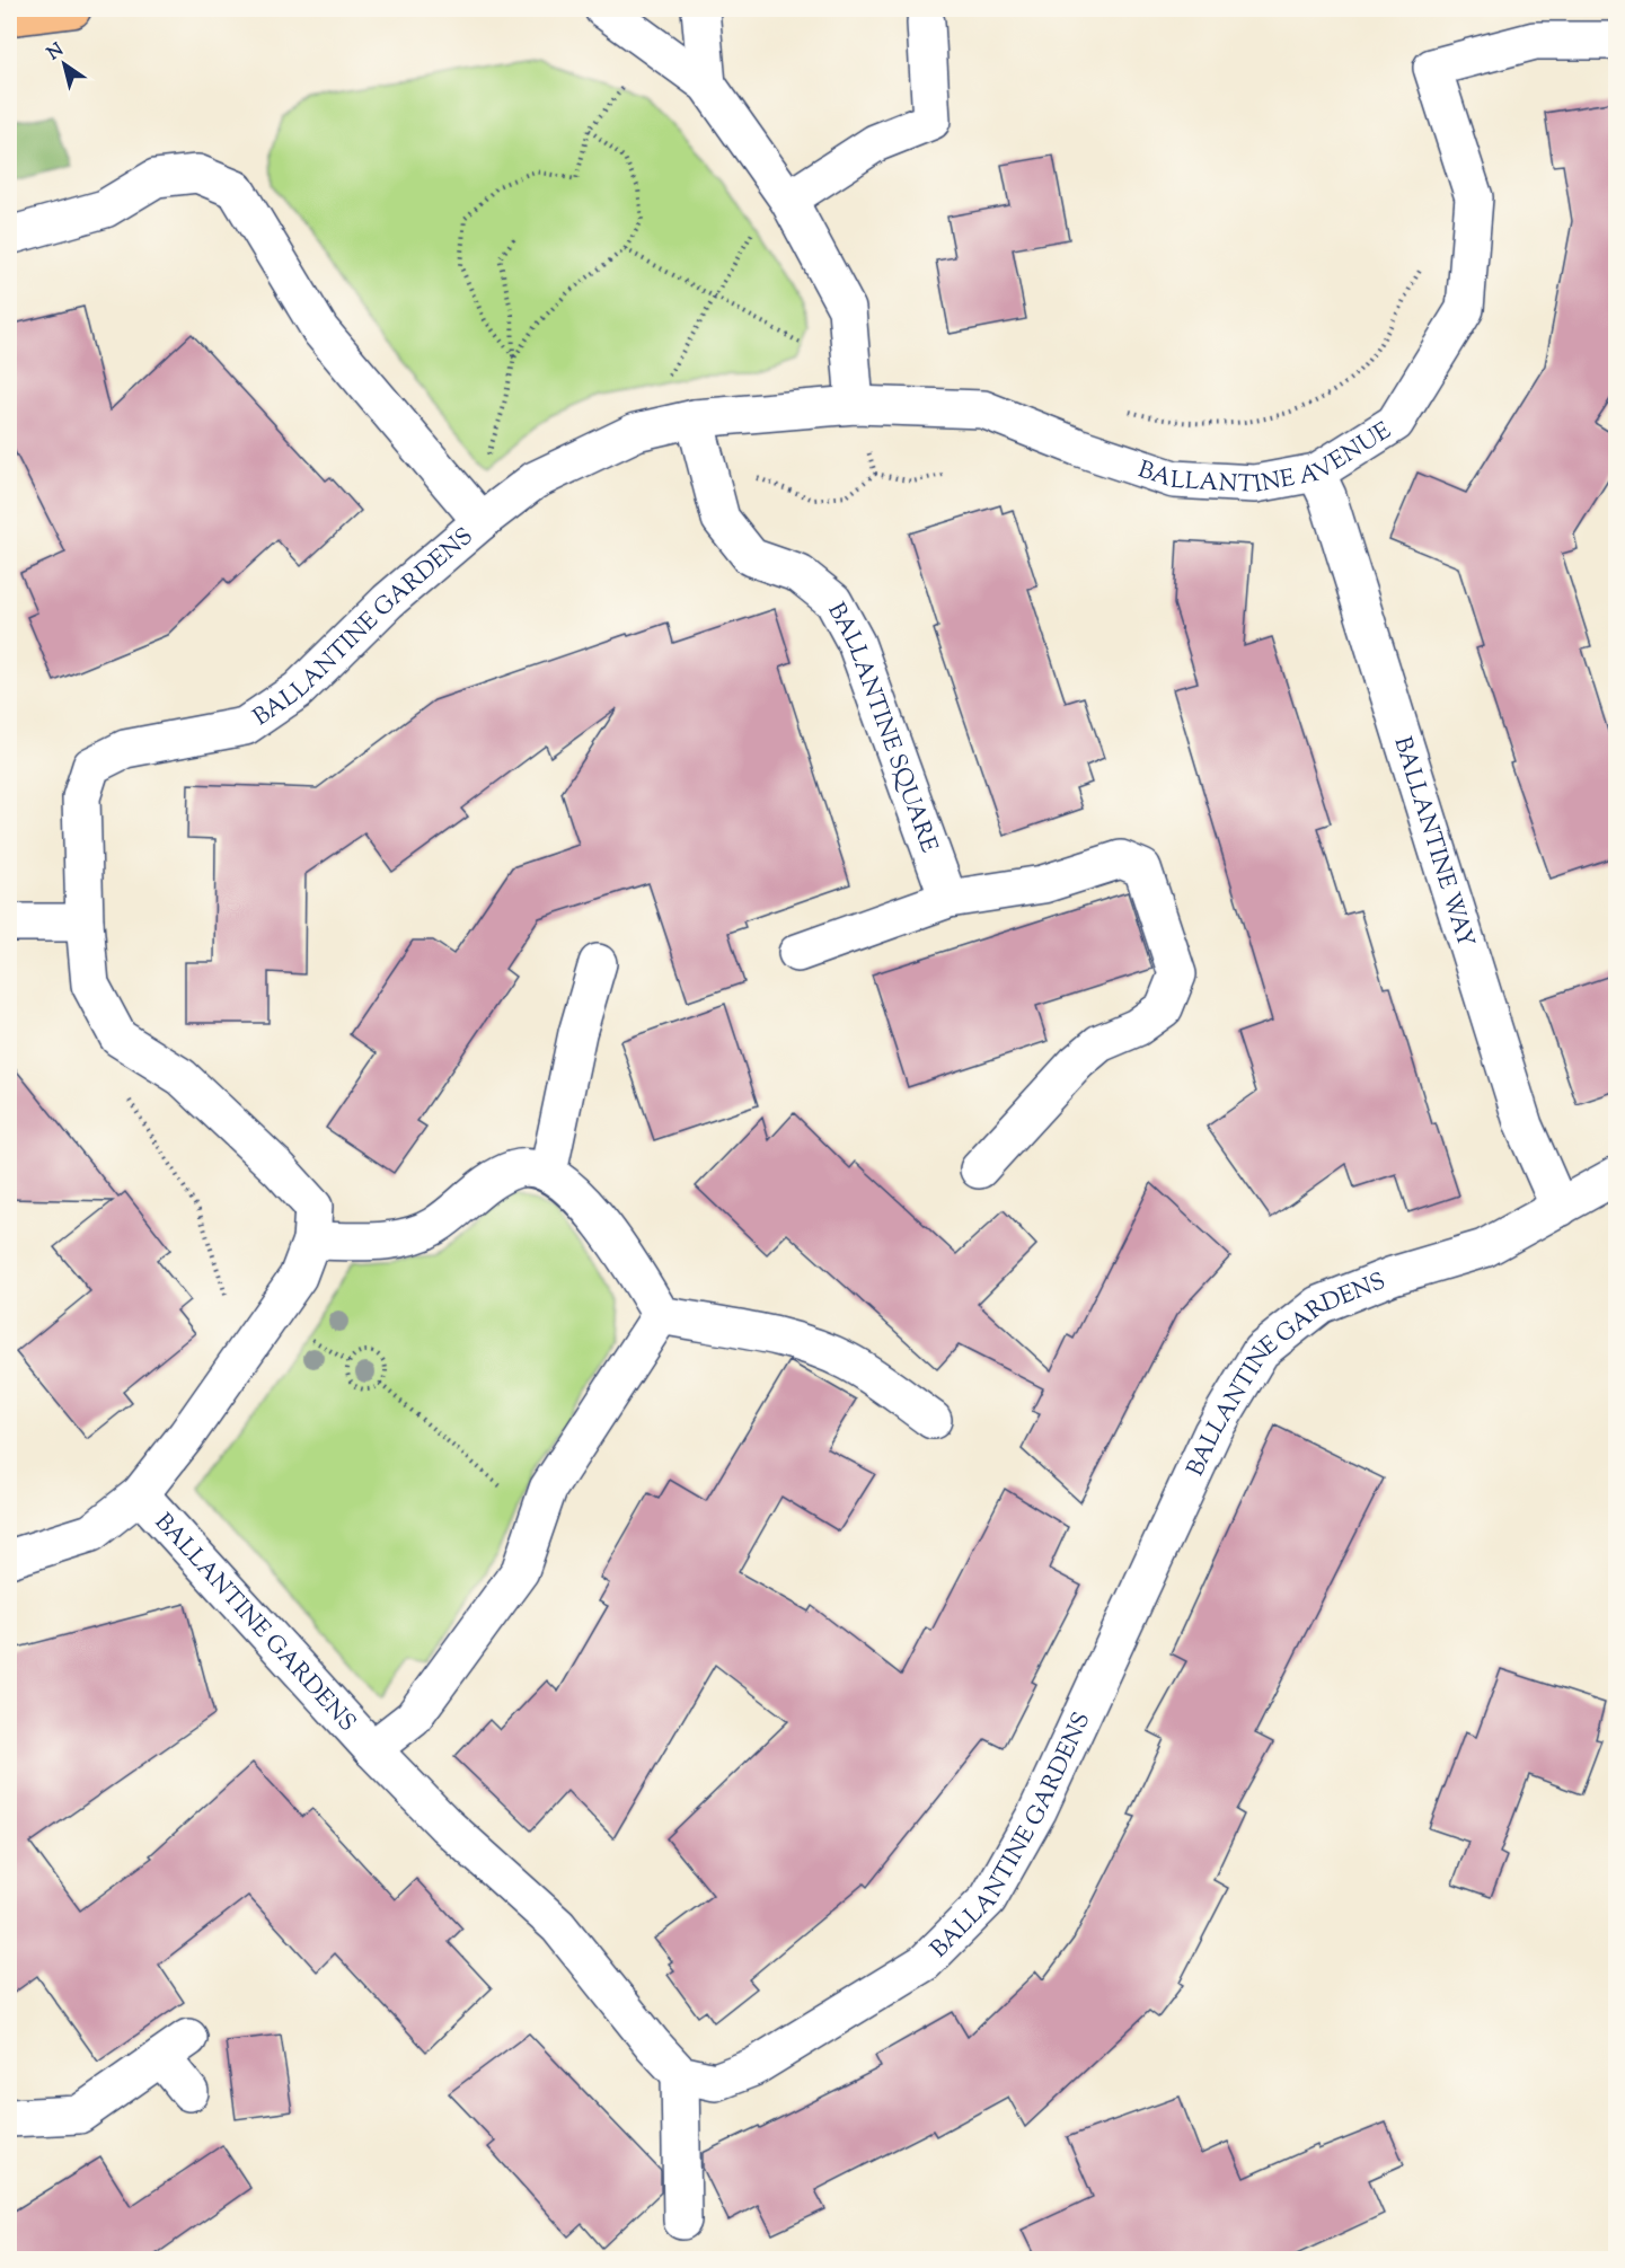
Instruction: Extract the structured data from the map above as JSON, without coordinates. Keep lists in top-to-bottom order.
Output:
{
  "streets": {
    "street": [
      "BALLANTINE AVENUE",
      "BALLANTINE GARDENS",
      "BALLANTINE SQUARE",
      "BALLANTINE WAY"
    ]
  },
  "crossings": [
    ["BALLANTINE AVENUE", "BALLANTINE GARDENS"],
    ["BALLANTINE AVENUE", "BALLANTINE WAY"],
    ["BALLANTINE GARDENS", "BALLANTINE SQUARE"],
    ["BALLANTINE GARDENS", "BALLANTINE WAY"]
  ],
  "north": "top left"
}
